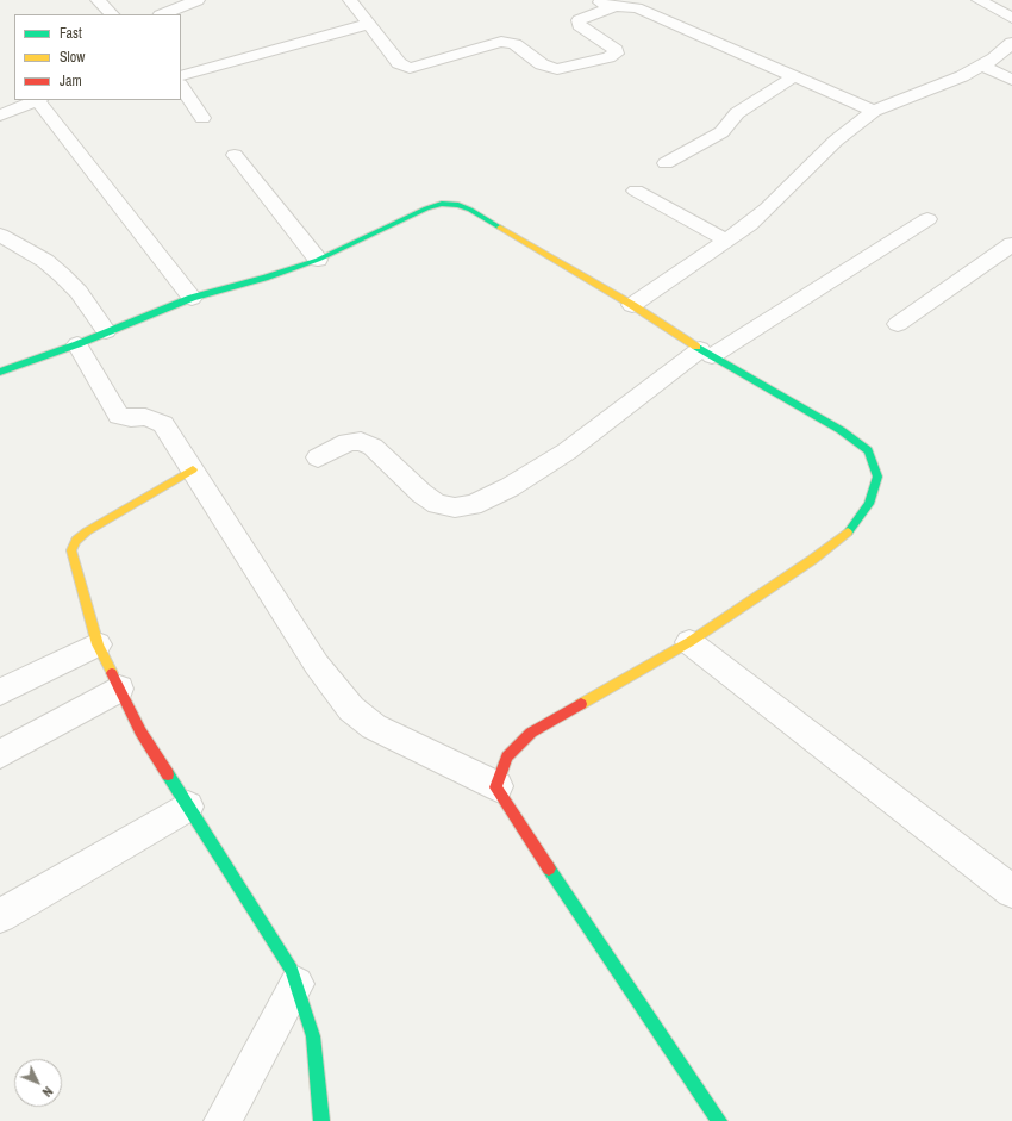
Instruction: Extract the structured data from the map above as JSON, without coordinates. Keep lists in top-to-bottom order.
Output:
{
  "legend": ["Fast", "Slow", "Jam"],
  "north": "bottom right"
}
